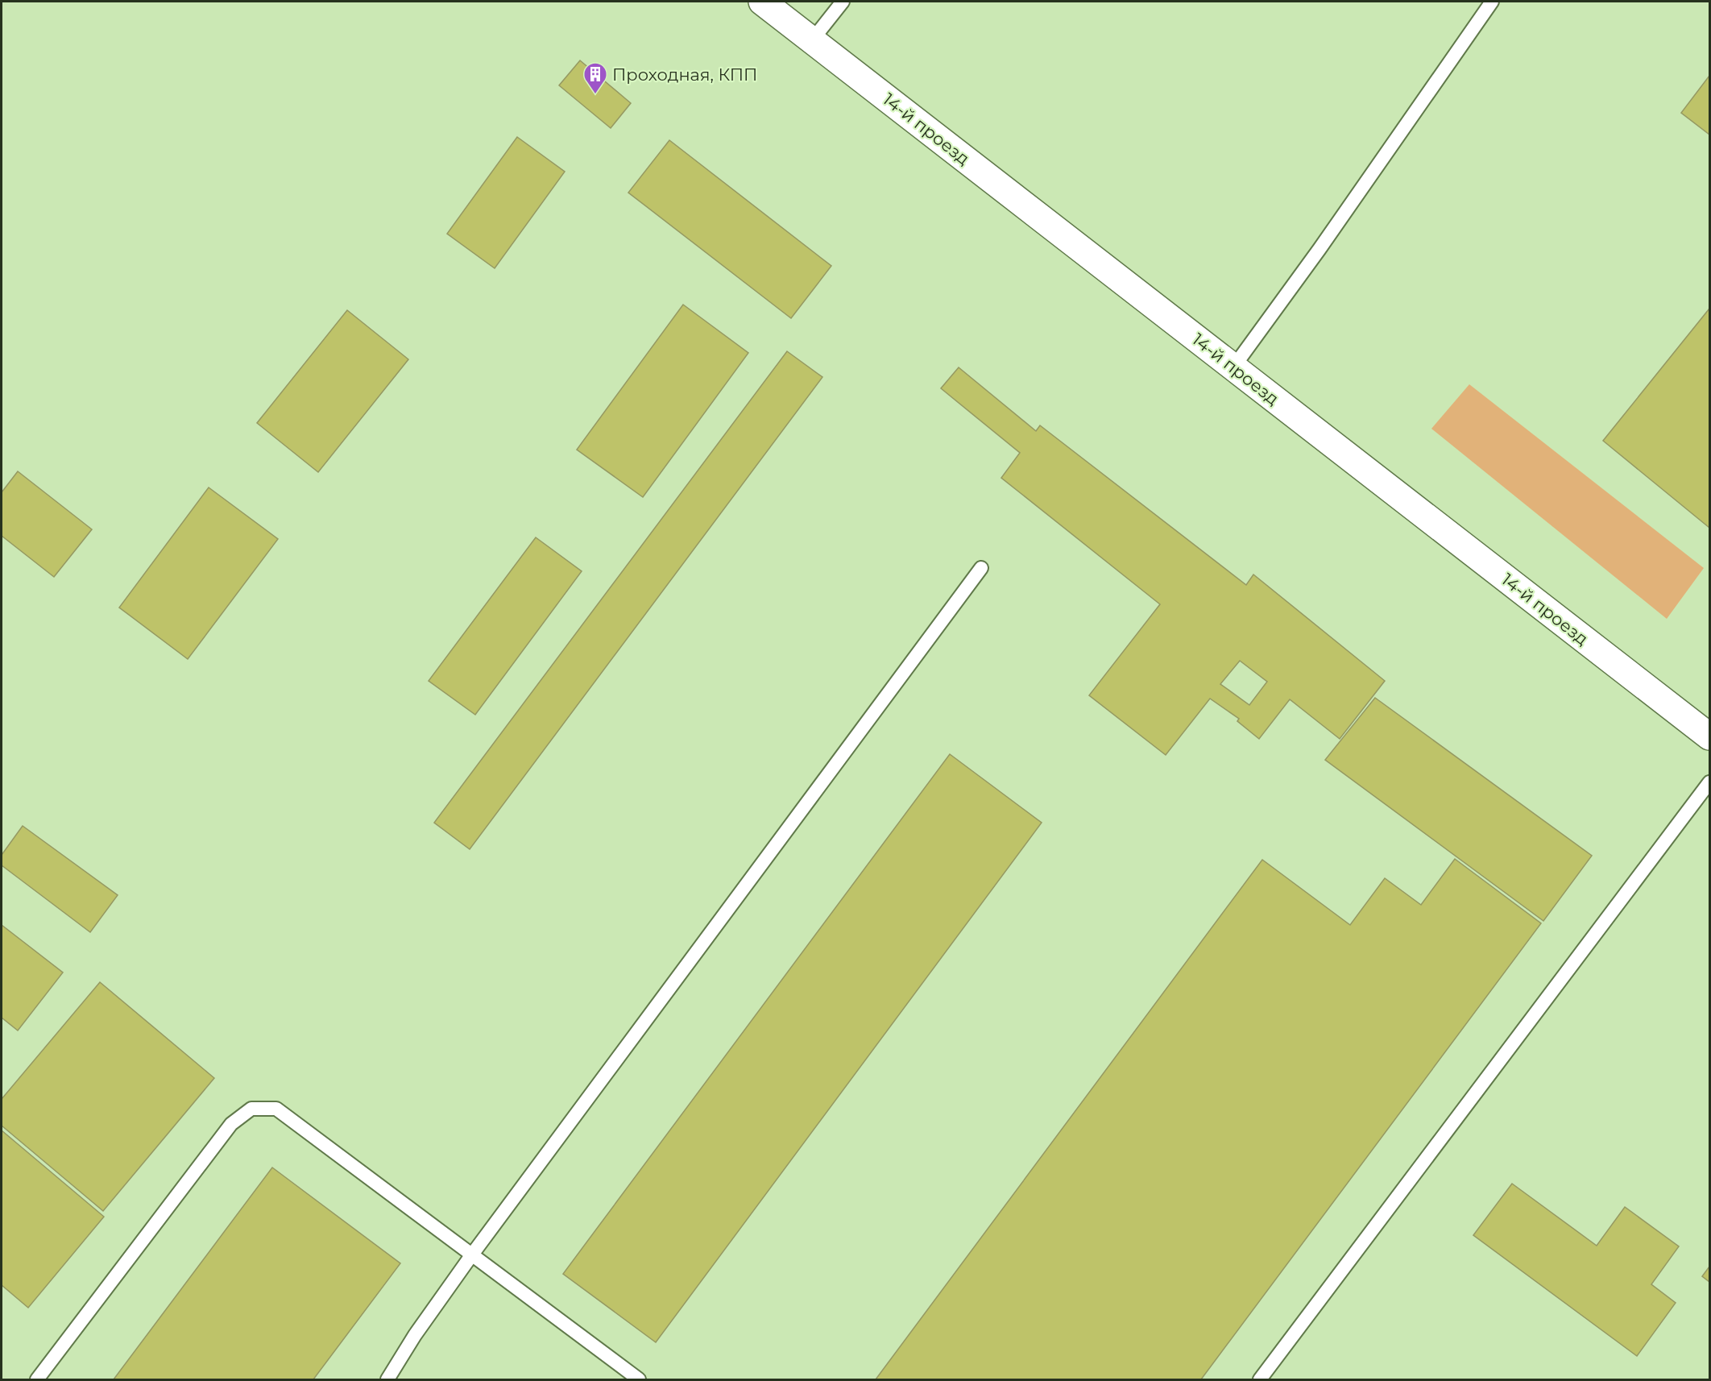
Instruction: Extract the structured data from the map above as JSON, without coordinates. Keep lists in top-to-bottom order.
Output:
{
  "streets": {
    "street": ["14-й проезд"]
  },
  "places": {
    "building": ["Проходная, КПП"]
  }
}
